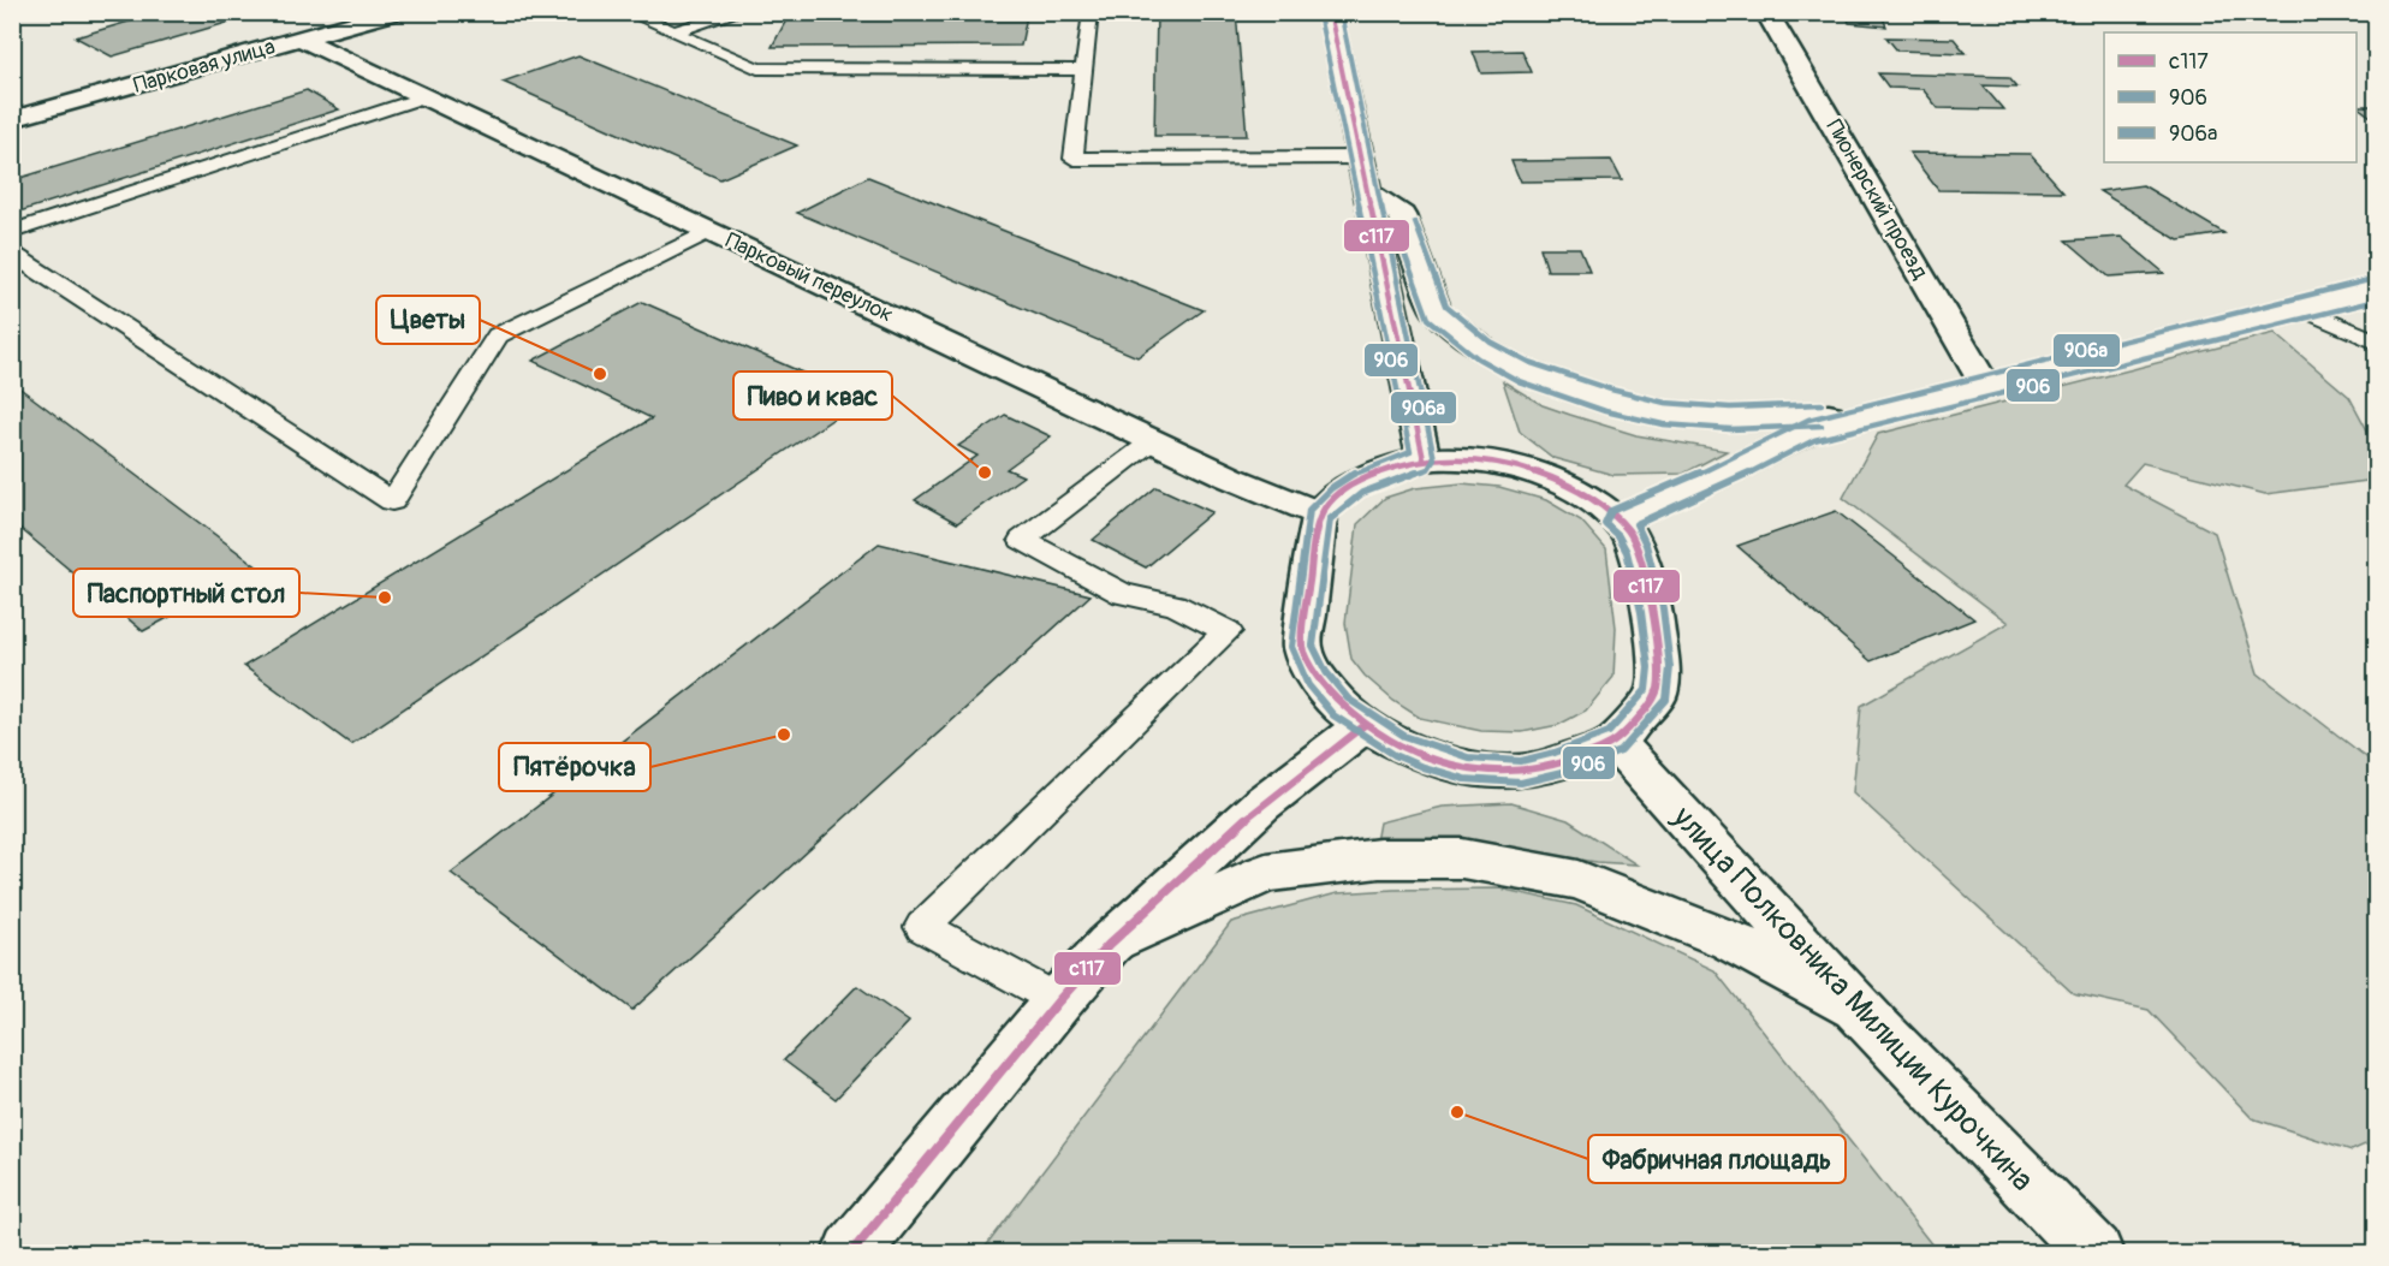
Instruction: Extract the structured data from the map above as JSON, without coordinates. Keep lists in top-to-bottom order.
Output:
{
  "streets": {
    "main road": [
      "Парковая улица",
      "Пионерский проезд",
      "Парковый переулок",
      "улица Полковника Милиции Курочкина"
    ]
  },
  "crossings": [
    ["Парковая улица", "Парковый переулок"]
  ],
  "places": [
    "Цветы",
    "Пиво и квас",
    "Паспортный стол",
    "Пятёрочка",
    "Фабричная площадь"
  ],
  "lines": ["transit line с117", "transit line 906а", "transit line 906"],
  "legend": ["с117", "906", "906а"]
}
